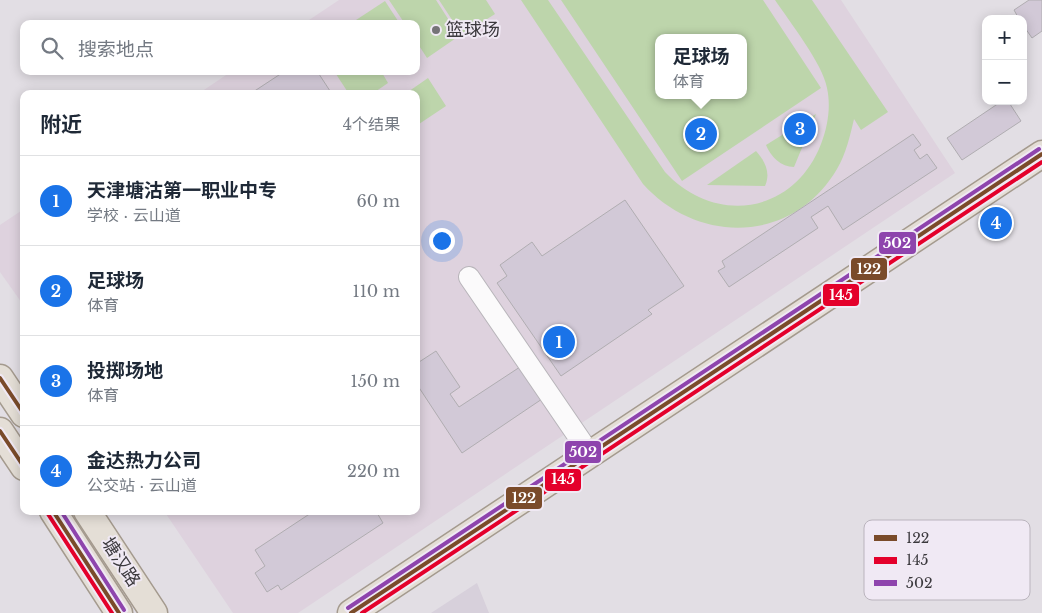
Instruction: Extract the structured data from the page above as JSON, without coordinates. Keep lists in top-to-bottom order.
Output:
{
  "streets": {
    "main road": ["塘汉路"]
  },
  "places": ["篮球场"],
  "lines": ["transit line 502", "transit line 122", "transit line 145"],
  "legend": ["122", "145", "502"],
  "page": {
    "map_buttons": ["+", "−"],
    "search": "搜索地点",
    "popup": ["足球场", "体育"],
    "heading": ["附近", "4个结果"],
    "pins": [
      "3",
      "2",
      "4",
      "1"
    ],
    "list": [
      {
        "mark": "1",
        "name": "天津塘沽第一职业中专",
        "note": "学校 · 云山道",
        "value": "60 m"
      },
      {
        "mark": "2",
        "name": "足球场",
        "note": "体育",
        "value": "110 m"
      },
      {
        "mark": "3",
        "name": "投掷场地",
        "note": "体育",
        "value": "150 m"
      },
      {
        "mark": "4",
        "name": "金达热力公司",
        "note": "公交站 · 云山道",
        "value": "220 m"
      }
    ]
  }
}
